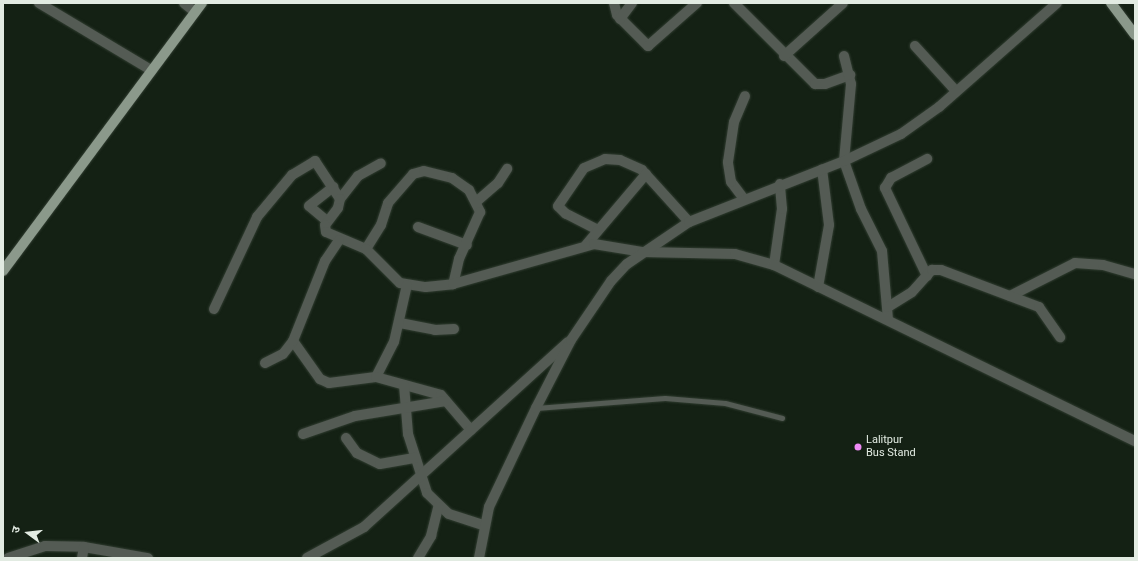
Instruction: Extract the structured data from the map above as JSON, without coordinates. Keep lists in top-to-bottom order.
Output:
{
  "places": ["Lalitpur Bus Stand"],
  "north": "left"
}
